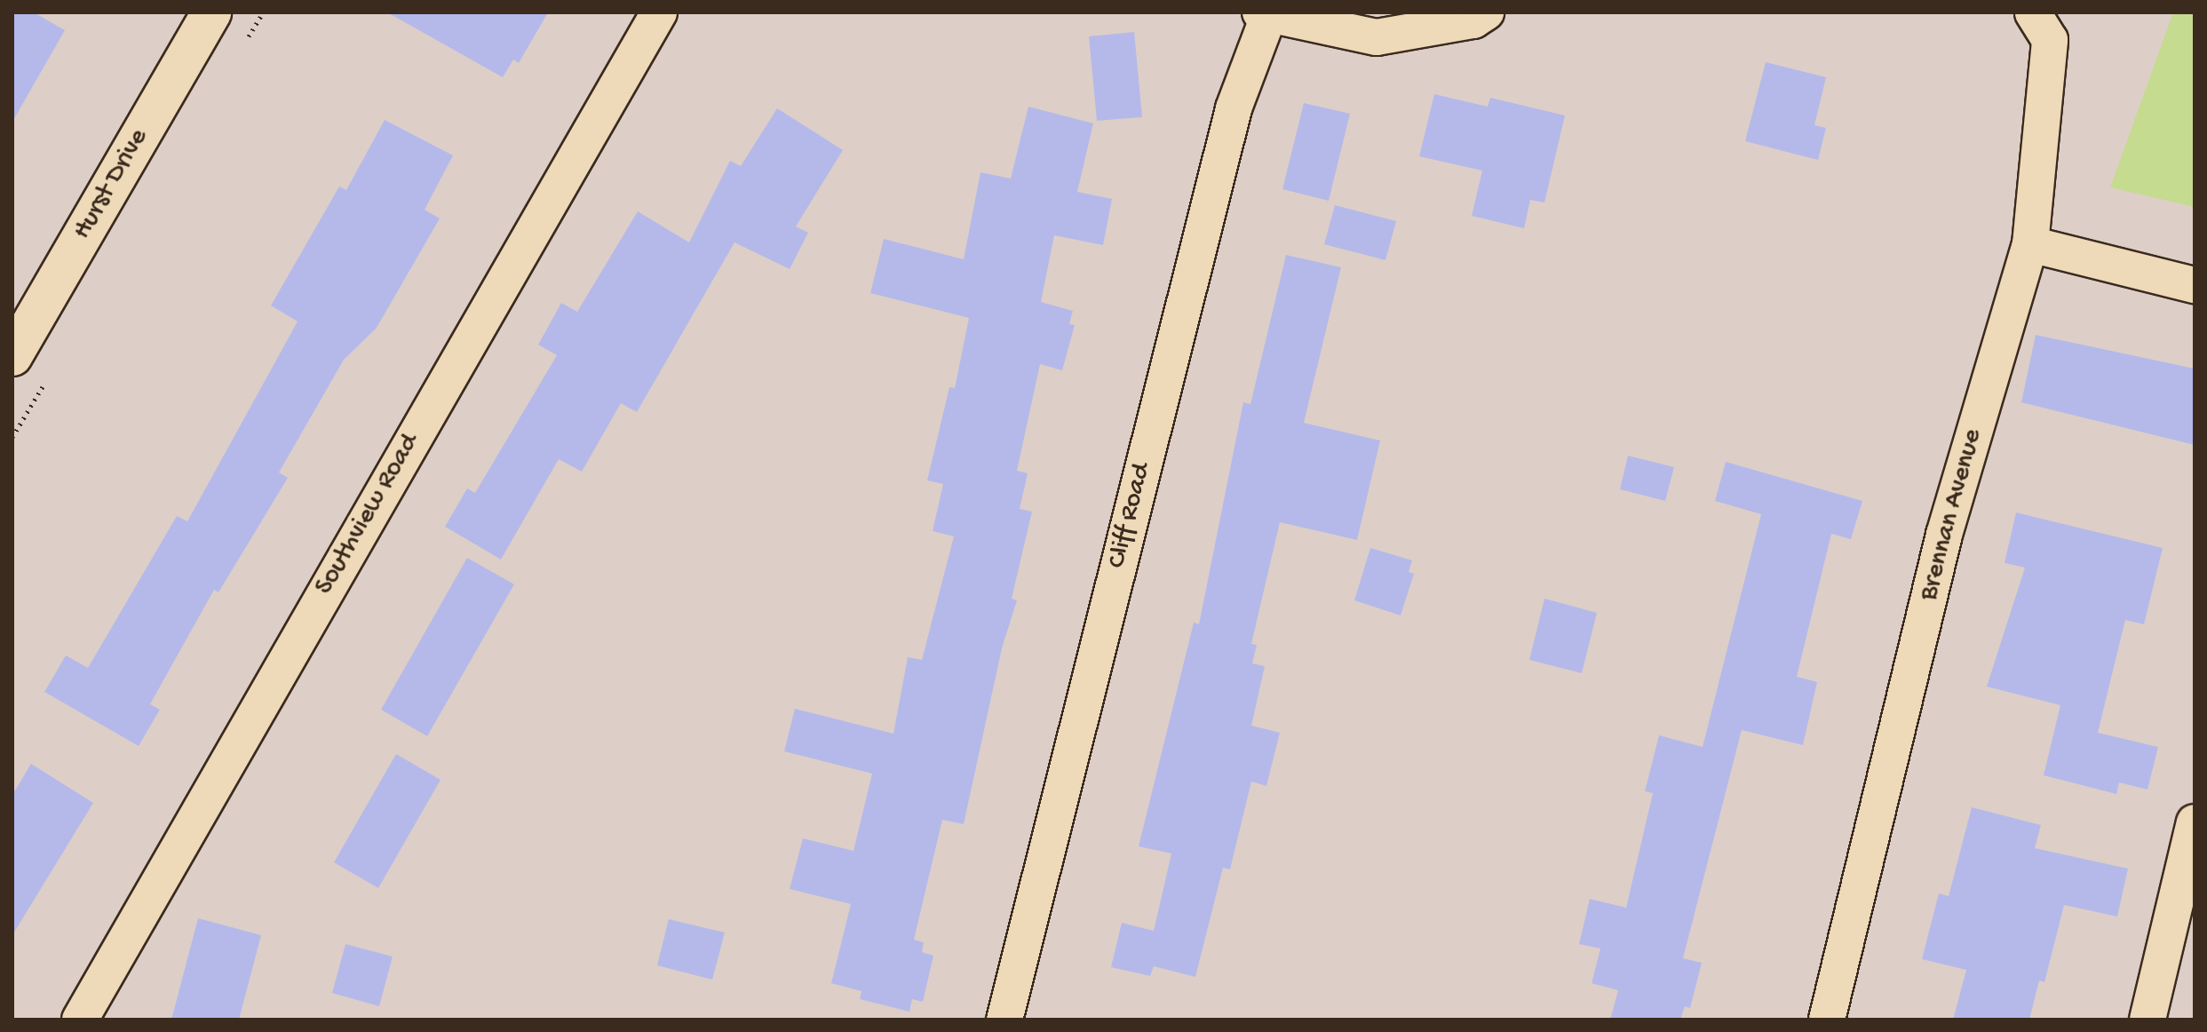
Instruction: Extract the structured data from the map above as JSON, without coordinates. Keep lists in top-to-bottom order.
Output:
{
  "streets": {
    "street": [
      "Hurst Drive",
      "Southview Road",
      "Brennan Avenue",
      "Cliff Road"
    ]
  }
}
